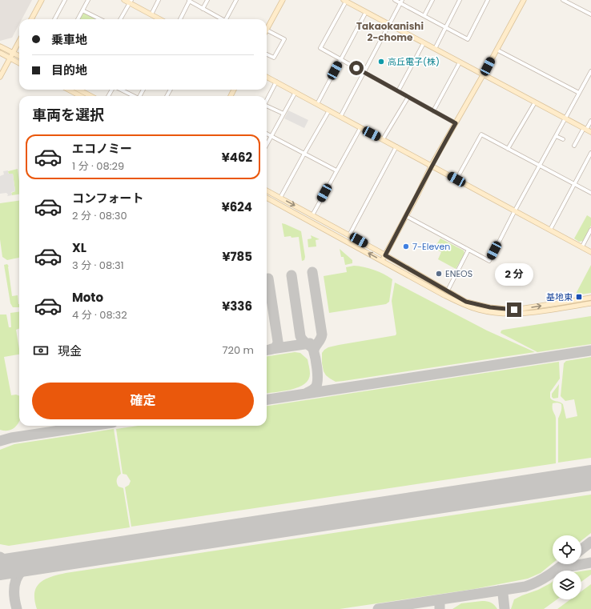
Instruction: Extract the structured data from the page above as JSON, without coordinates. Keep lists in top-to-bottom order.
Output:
{
  "districts": ["Takaokanishi 2-chome"],
  "places": {
    "other": ["高丘電子(株)", "7-Eleven", "ENEOS"],
    "transit": ["基地東"]
  },
  "page": {
    "banner": ["乗車地", "目的地"],
    "heading": "車両を選択",
    "list": [
      {
        "name": "エコノミー",
        "note": "1 分 · 08:29",
        "value": "¥462"
      },
      {
        "name": "コンフォート",
        "note": "2 分 · 08:30",
        "value": "¥624"
      },
      {
        "name": "XL",
        "note": "3 分 · 08:31",
        "value": "¥785"
      },
      {
        "name": "Moto",
        "note": "4 分 · 08:32",
        "value": "¥336"
      }
    ],
    "bubble": "2 分",
    "pay": ["現金", "720 m"],
    "buttons": "確定"
  }
}
